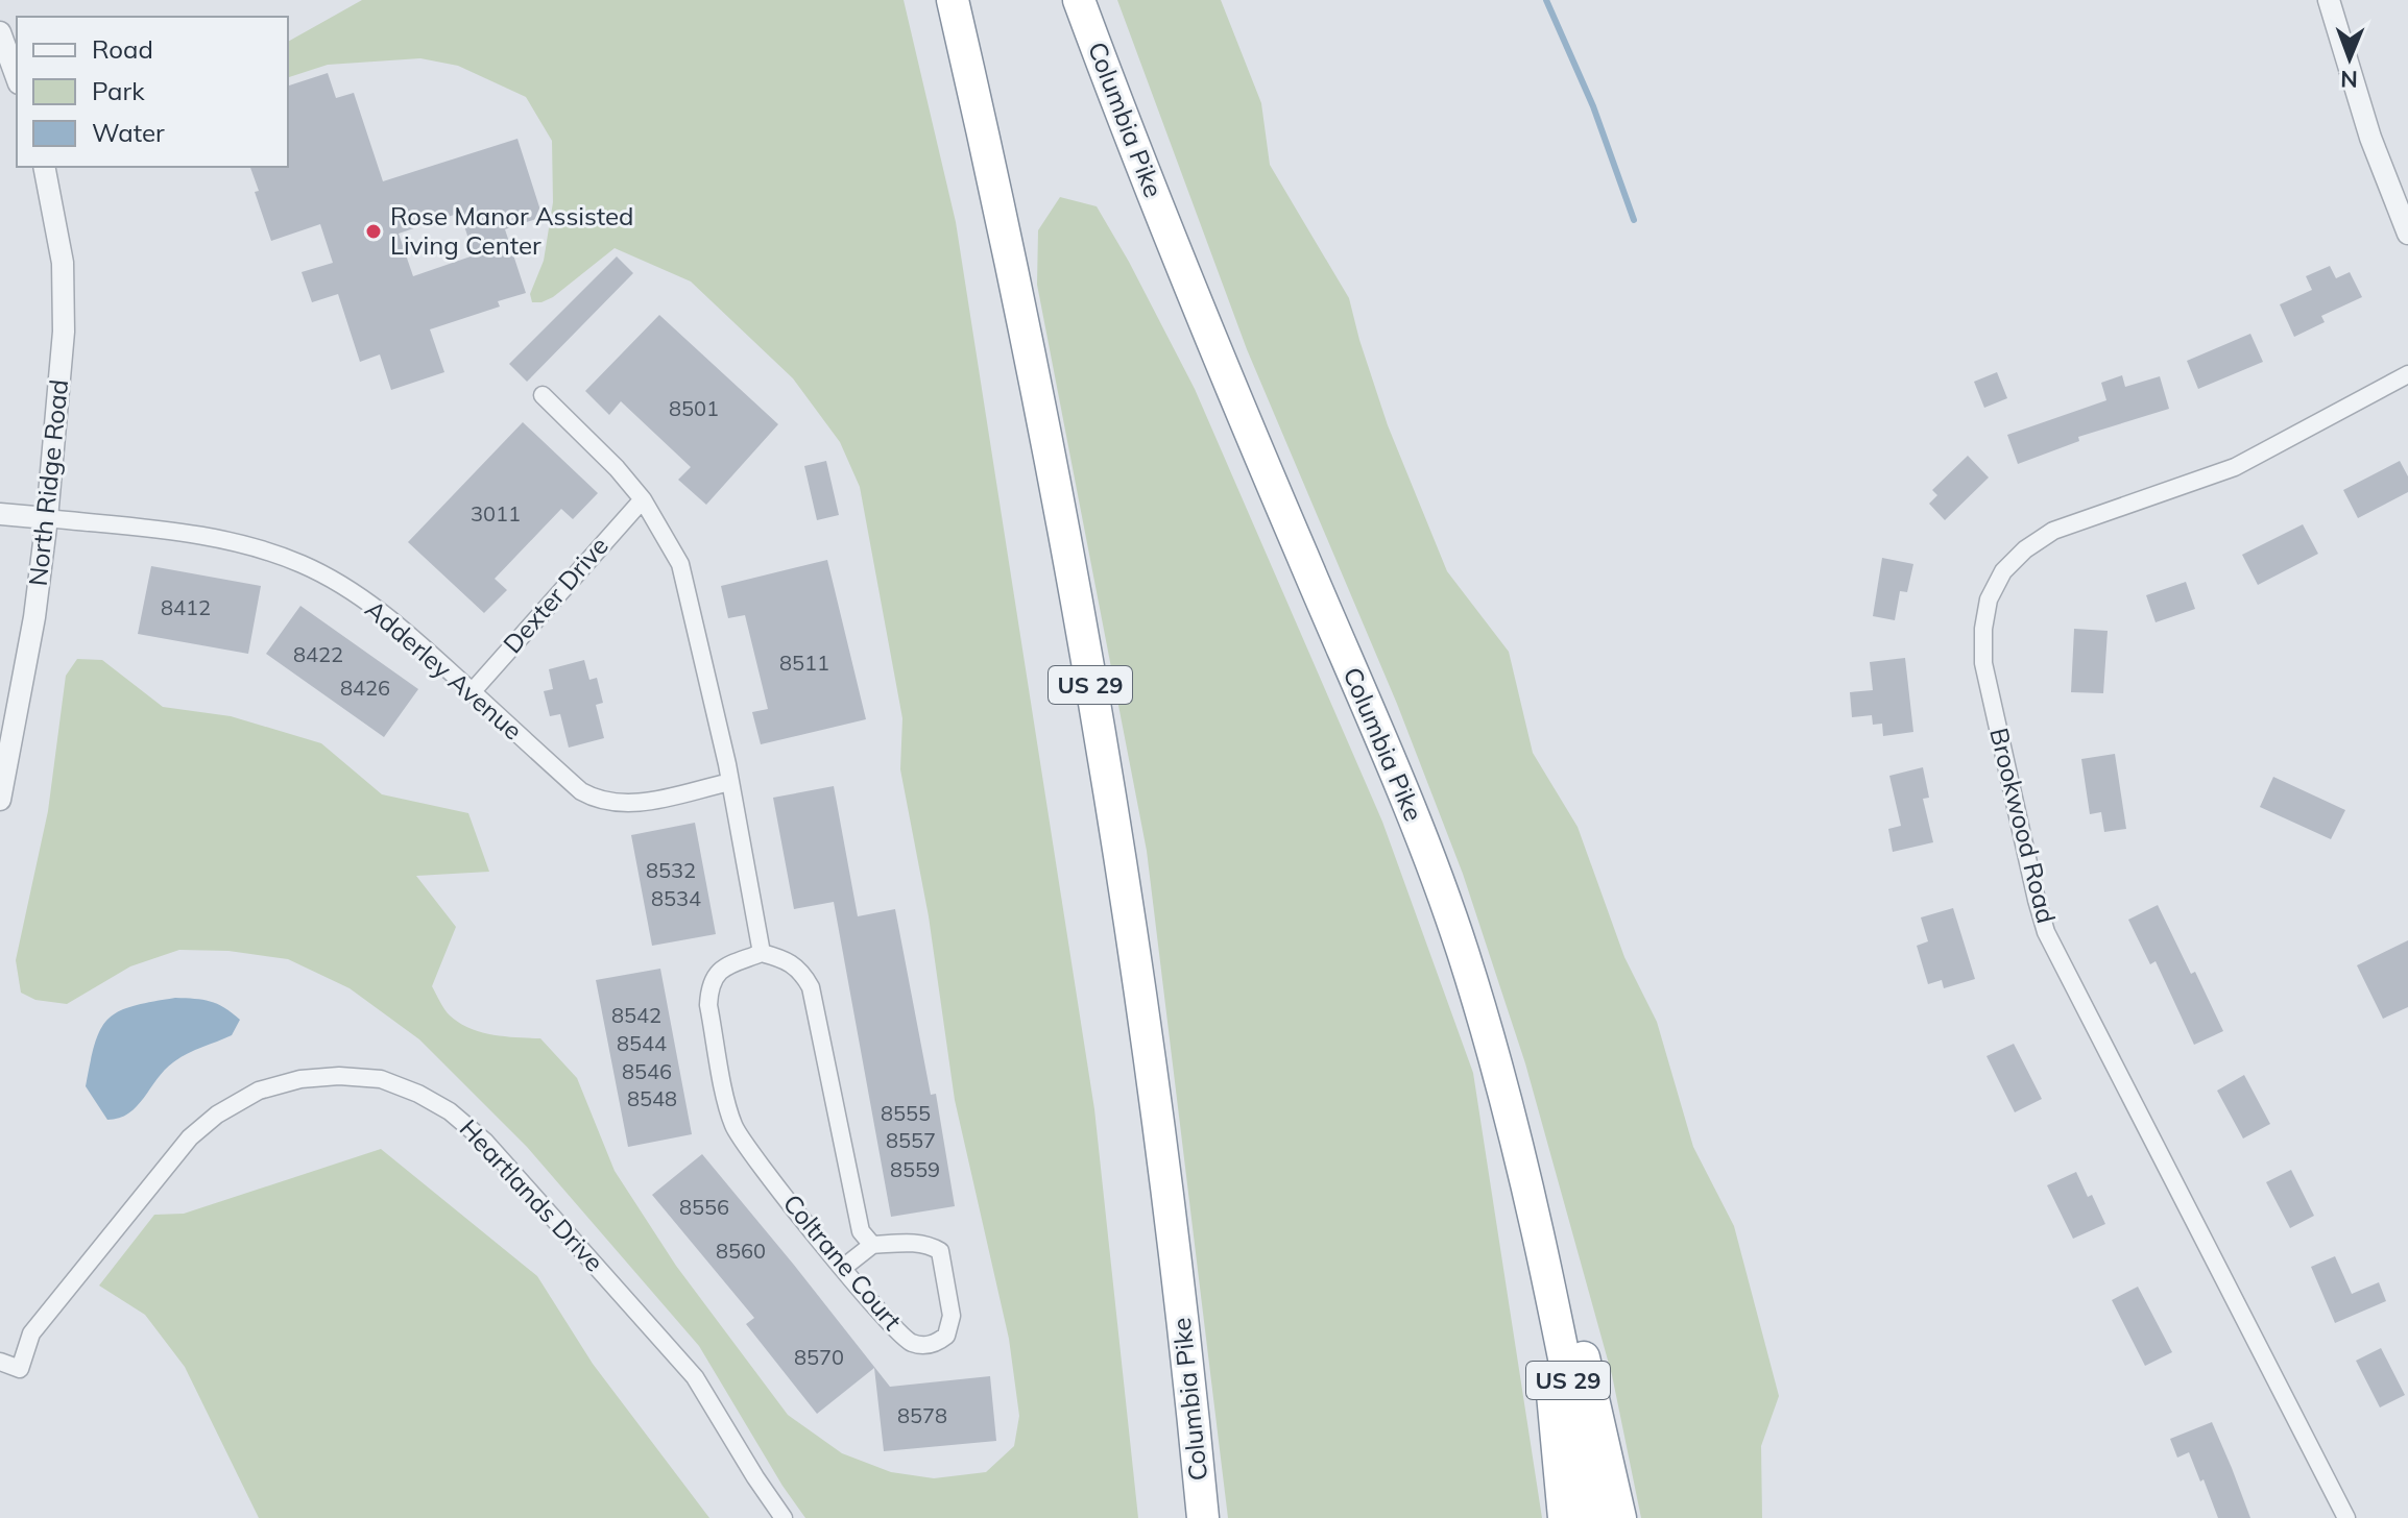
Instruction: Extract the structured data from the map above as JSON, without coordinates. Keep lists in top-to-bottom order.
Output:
{
  "streets": {
    "highway": ["Columbia Pike", "US 29"],
    "street": [
      "North Ridge Road",
      "Dexter Drive",
      "Adderley Avenue",
      "Brookwood Road",
      "Heartlands Drive",
      "Coltrane Court"
    ]
  },
  "crossings": [
    ["North Ridge Road", "Adderley Avenue"],
    ["Dexter Drive", "Adderley Avenue"]
  ],
  "places": ["Rose Manor Assisted Living Center"],
  "house_numbers": [
    "8501",
    "3011",
    "8412",
    "8422",
    "8511",
    "8426",
    "8532",
    "8534",
    "8542",
    "8544",
    "8546",
    "8548",
    "8555",
    "8557",
    "8559",
    "8556",
    "8560",
    "8570",
    "8578"
  ],
  "legend": ["Road", "Park", "Water"],
  "north": "bottom"
}
